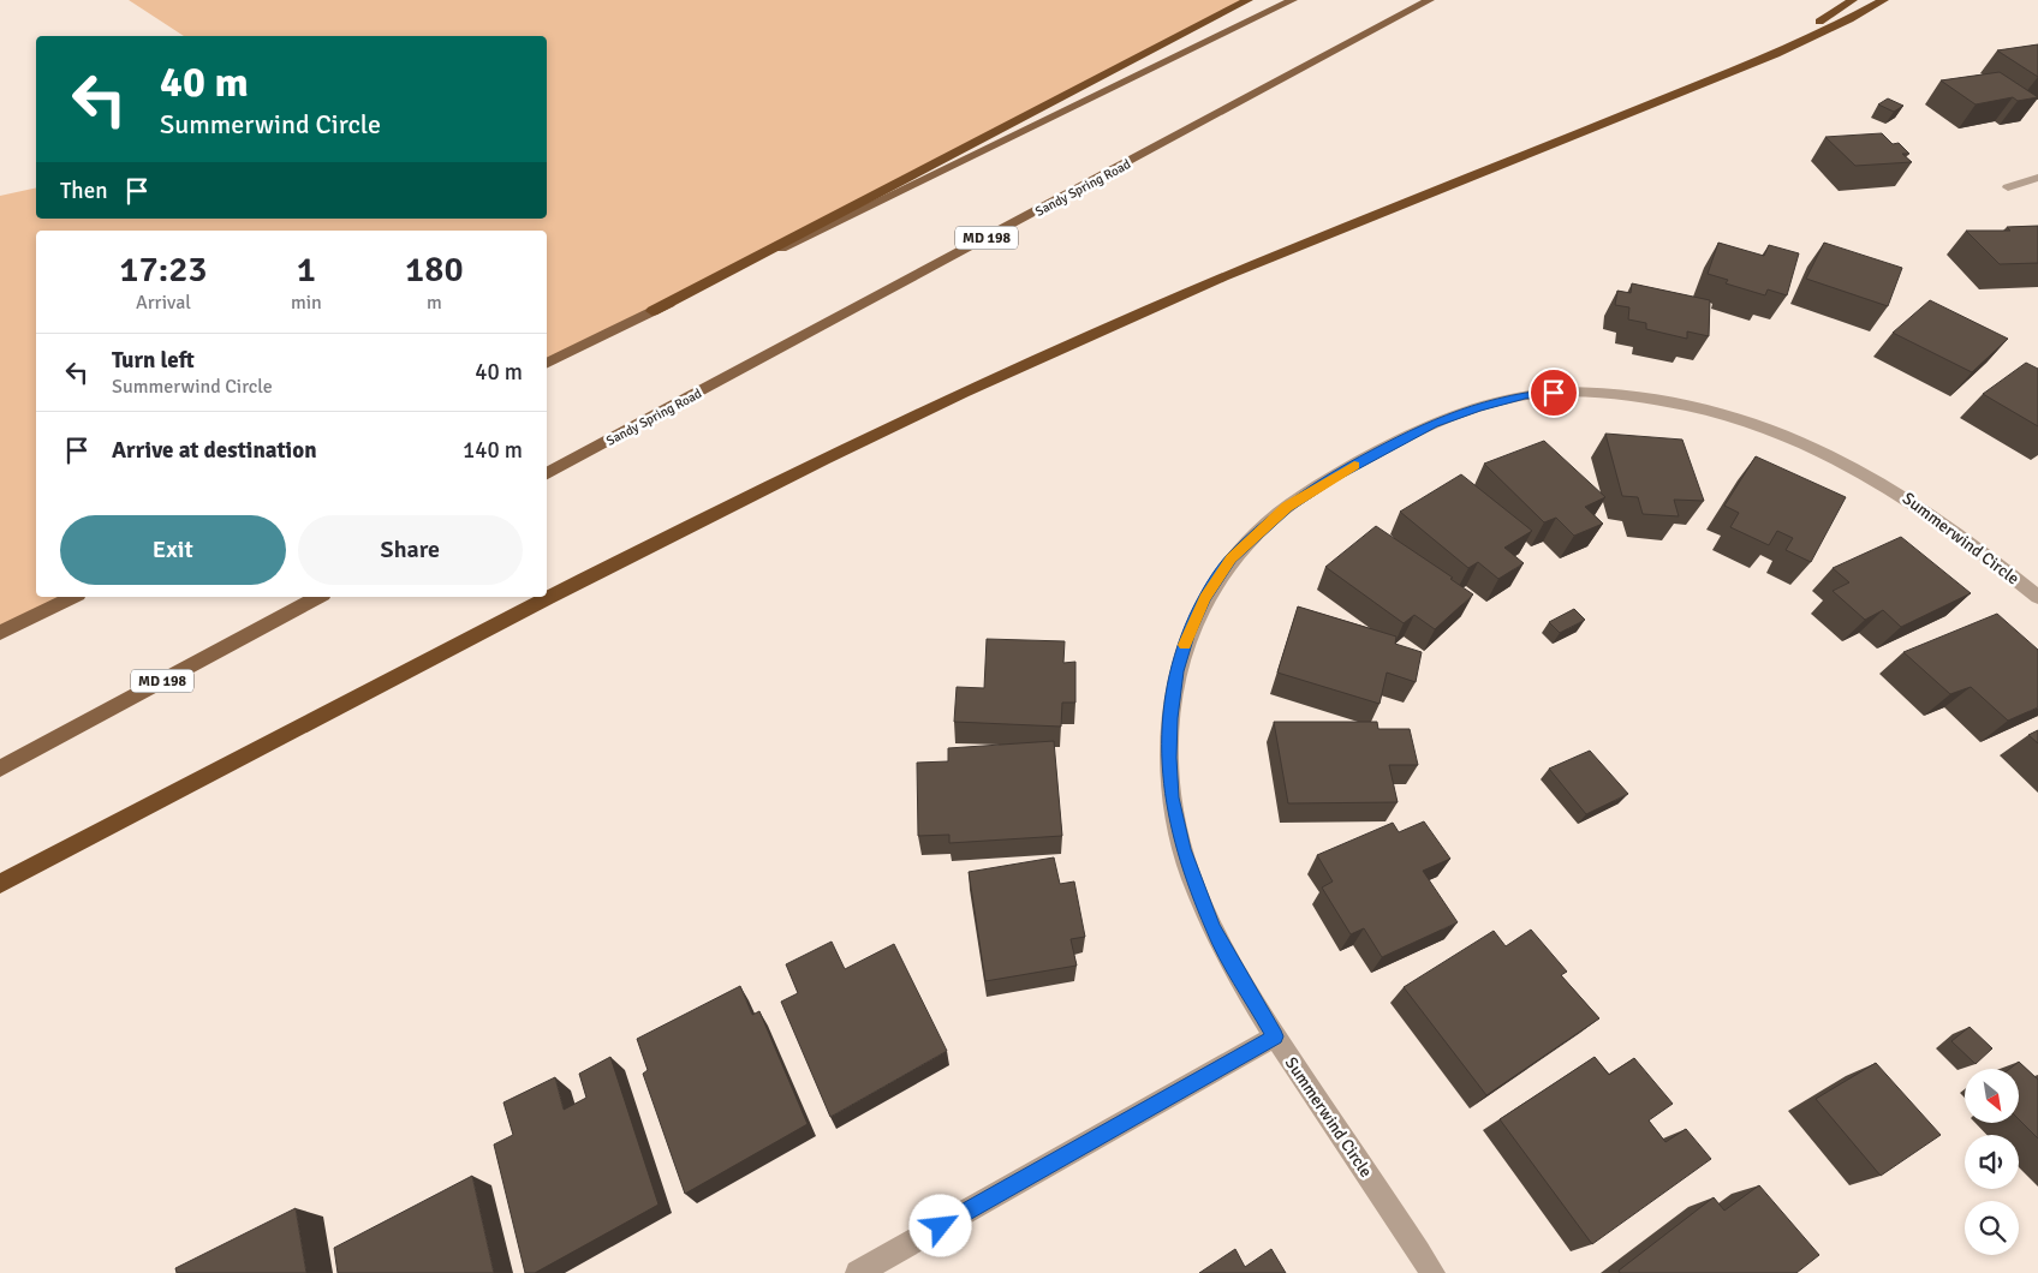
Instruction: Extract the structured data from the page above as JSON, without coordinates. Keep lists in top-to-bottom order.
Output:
{
  "streets": {
    "main road": ["Sandy Spring Road", "MD 198"],
    "street": ["Summerwind Circle"]
  },
  "north": "bottom right",
  "page": {
    "turn": ["40 m", "Summerwind Circle"],
    "then": "Then",
    "eta": [
      "17:23",
      "Arrival",
      "1",
      "min",
      "180",
      "m"
    ],
    "list": [
      {
        "name": "Turn left",
        "note": "Summerwind Circle",
        "value": "40 m"
      },
      {
        "name": "Arrive at destination",
        "value": "140 m"
      }
    ],
    "buttons": ["Exit", "Share"]
  }
}
